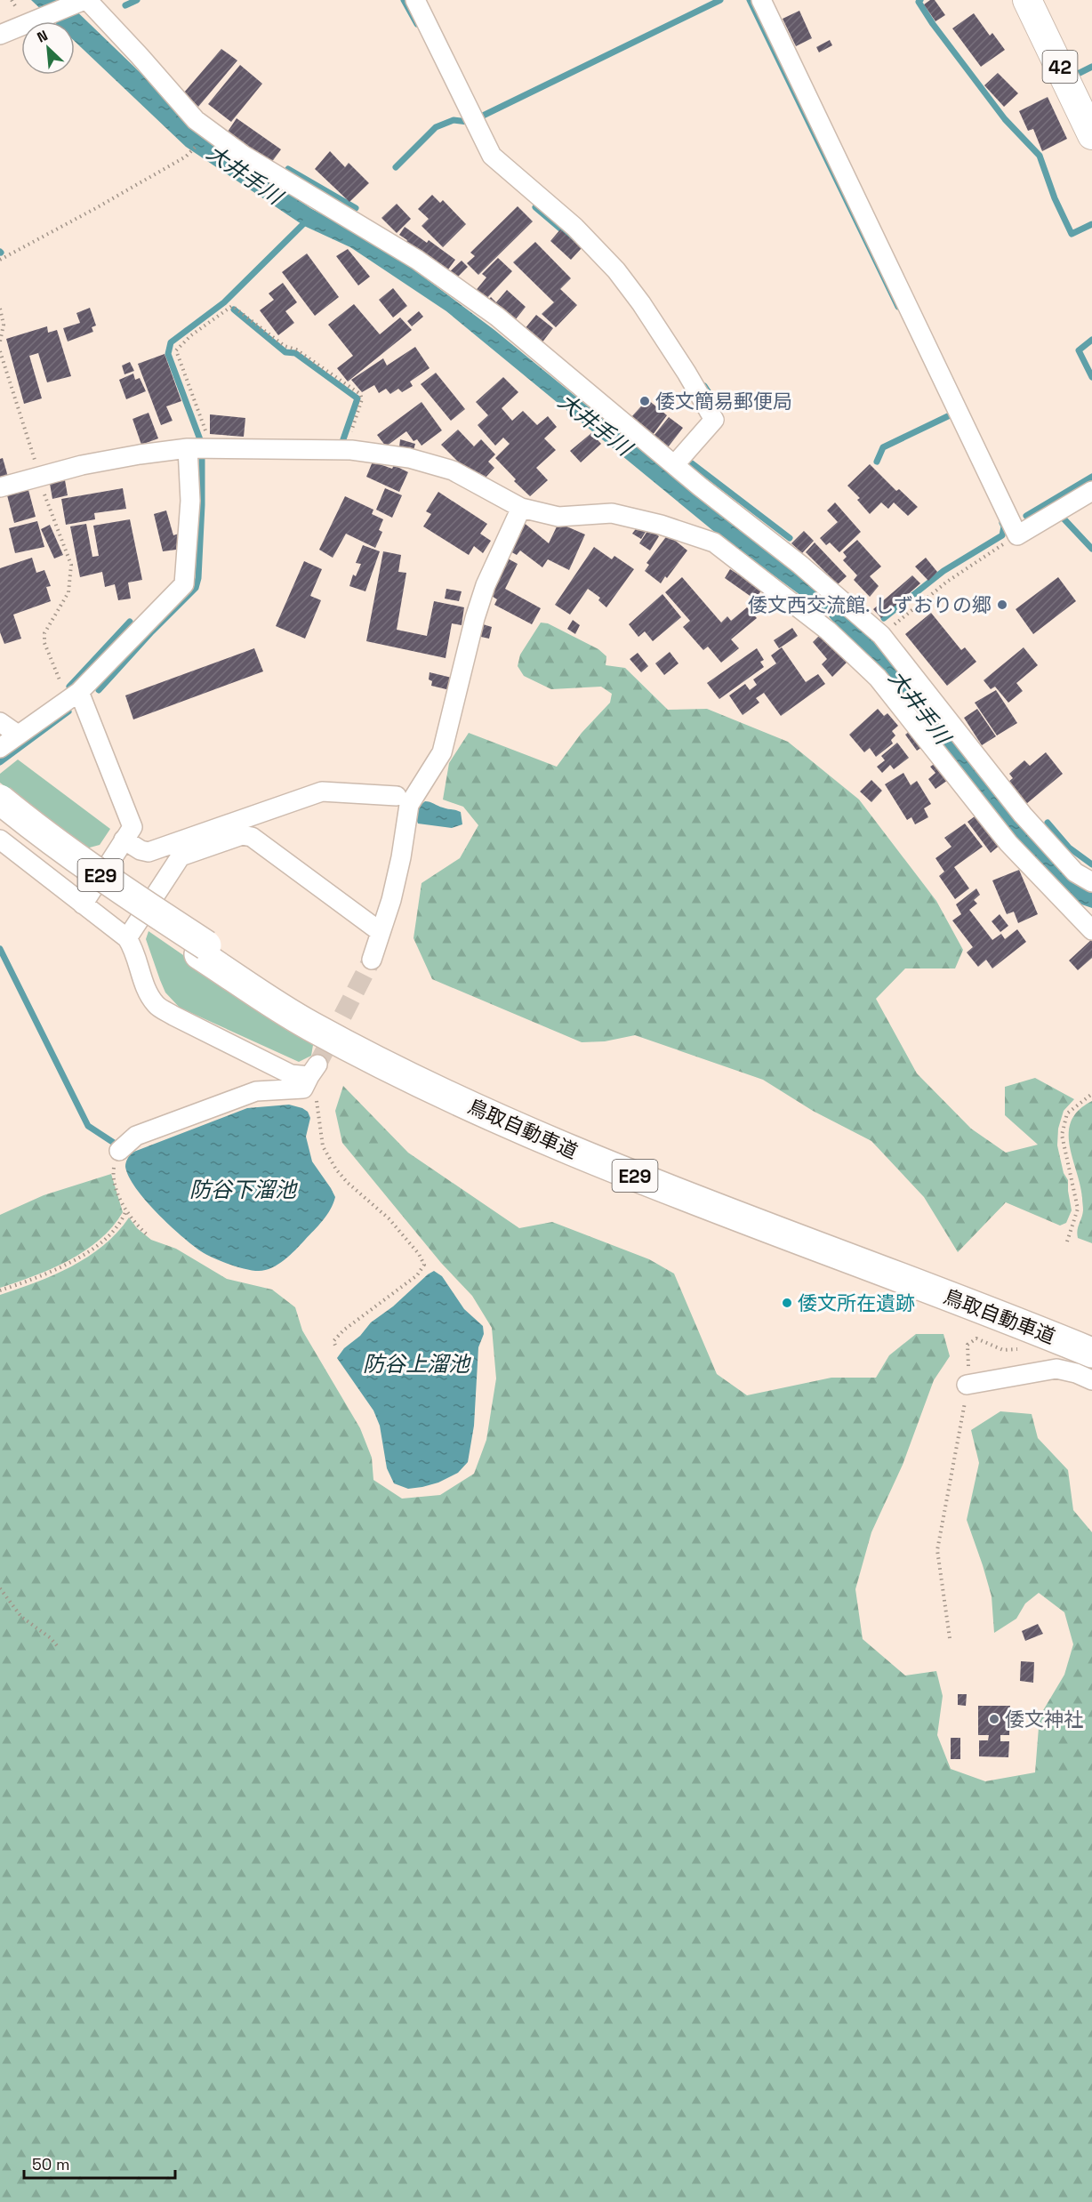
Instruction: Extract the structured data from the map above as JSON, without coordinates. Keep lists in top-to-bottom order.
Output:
{
  "streets": {
    "highway": ["E29", "鳥取自動車道"],
    "main road": ["42"]
  },
  "water": ["大井手川", "防谷下溜池", "防谷上溜池"],
  "places": [
    "倭文簡易郵便局",
    "倭文西交流館. しずおりの郷",
    "倭文所在遺跡",
    "倭文神社"
  ],
  "scale_bar": "50 m",
  "north": "top left"
}
